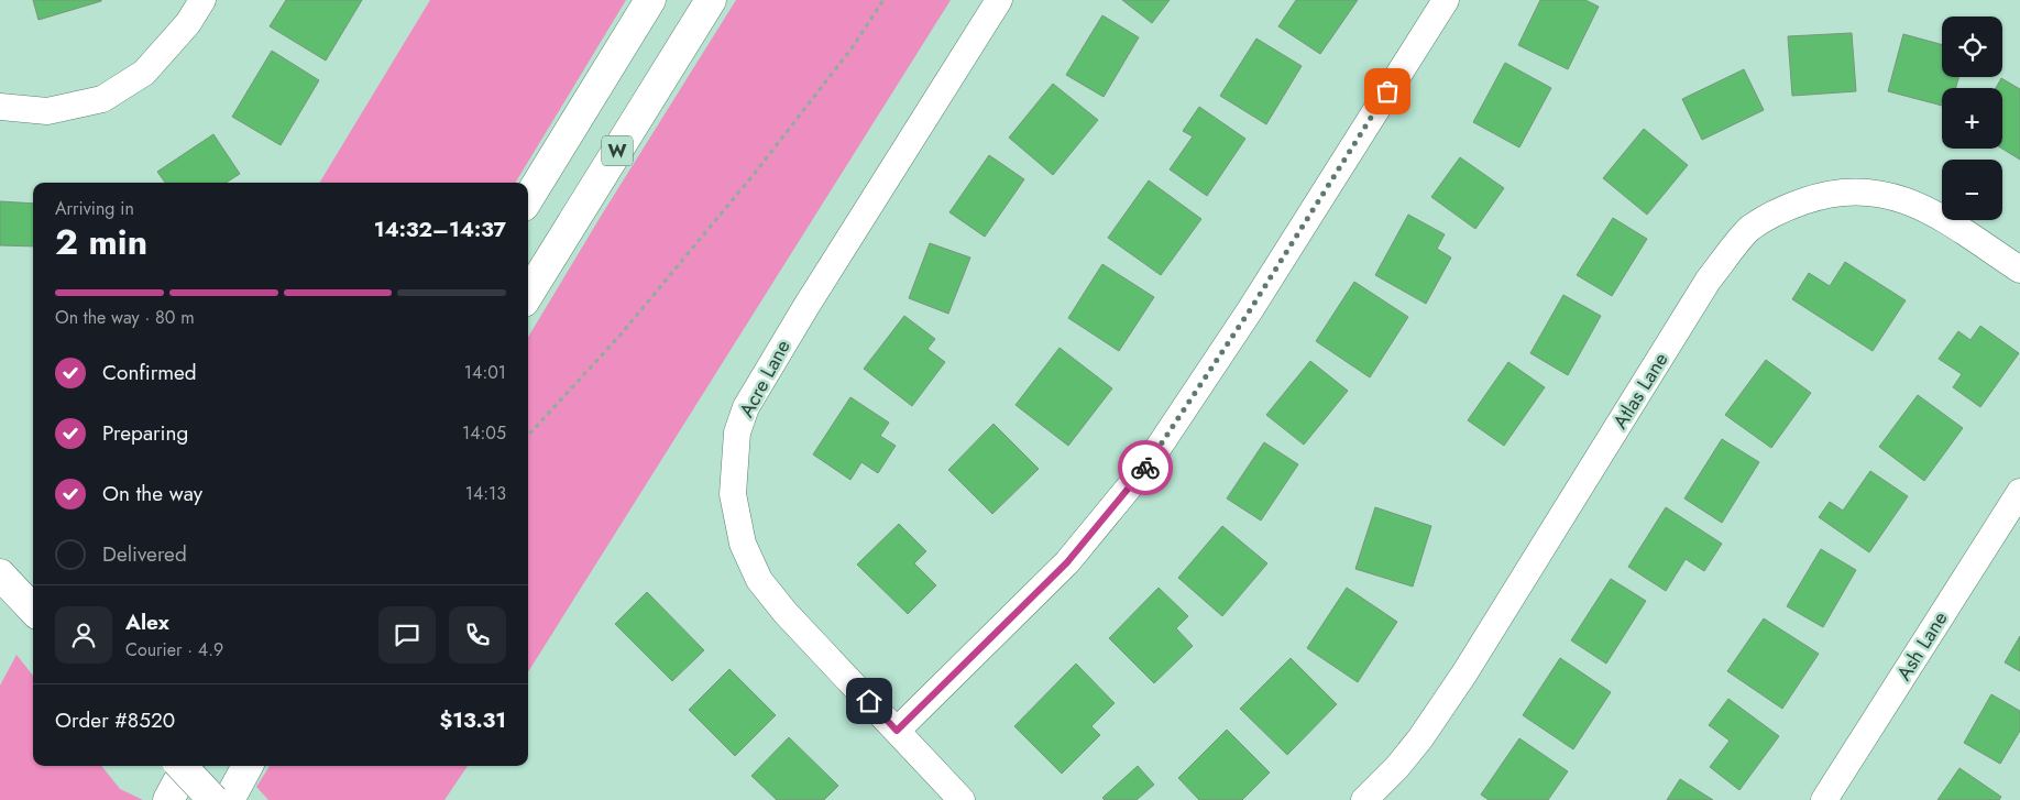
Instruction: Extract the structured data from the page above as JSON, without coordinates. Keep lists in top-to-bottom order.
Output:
{
  "streets": {
    "main road": ["W"],
    "street": ["Acre Lane", "Atlas Lane", "Ash Lane"]
  },
  "page": {
    "map_buttons": ["+", "−"],
    "heading": ["2 min", "Arriving in", "14:32–14:37"],
    "panel": [
      "Alex",
      "Courier · 4.9",
      "Order #8520",
      "$13.31"
    ],
    "bar": "On the way · 80 m",
    "list": [
      ["Confirmed", "14:01"],
      ["Preparing", "14:05"],
      ["On the way", "14:13"],
      "Delivered"
    ]
  }
}
